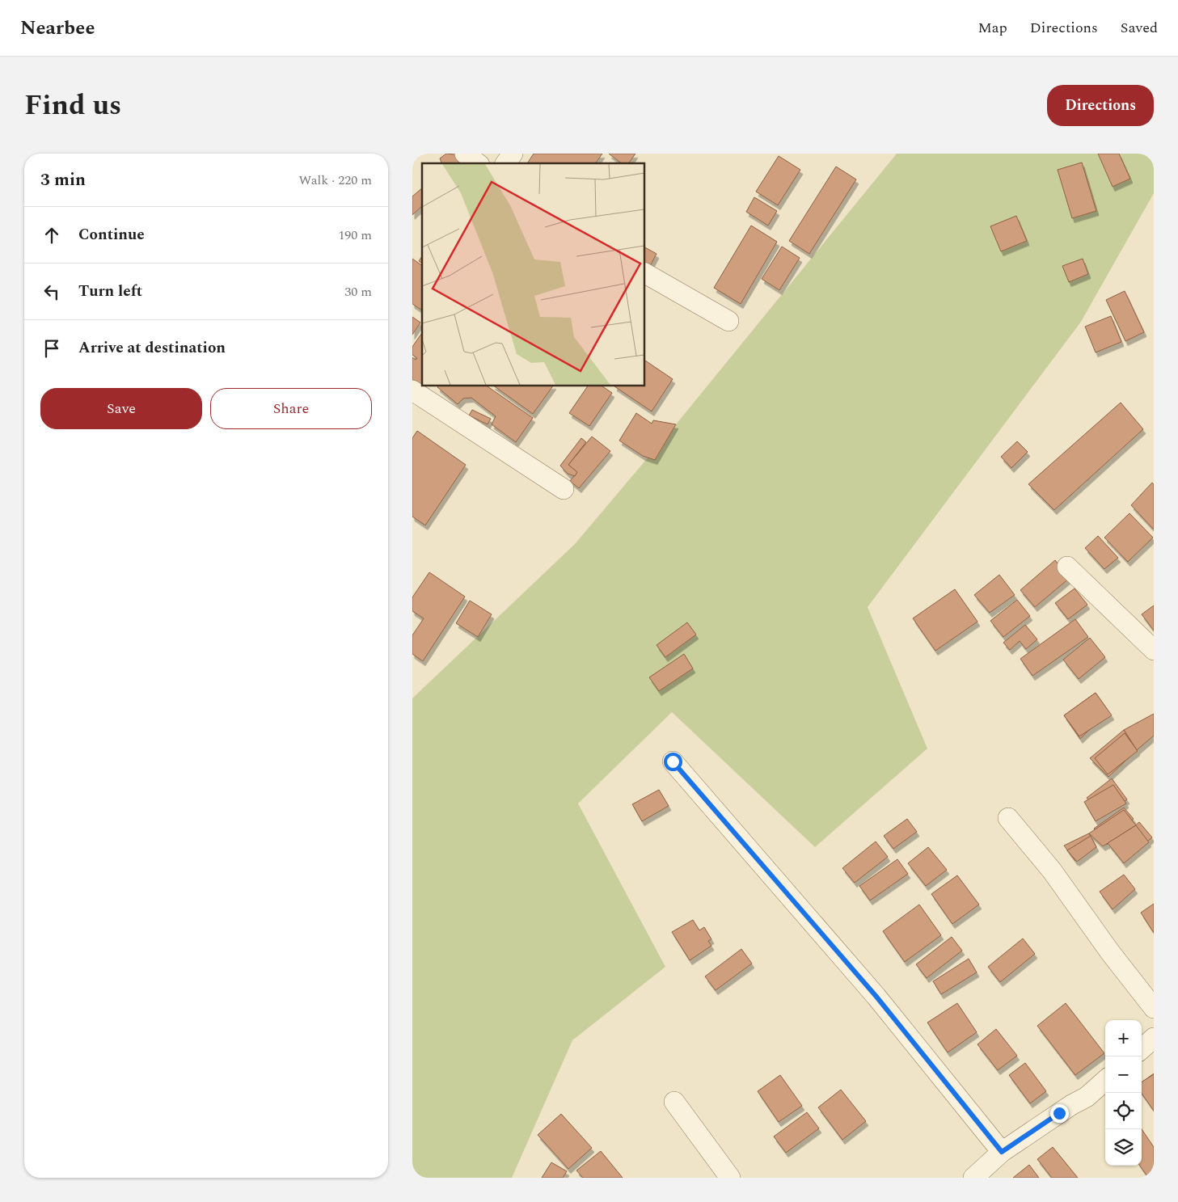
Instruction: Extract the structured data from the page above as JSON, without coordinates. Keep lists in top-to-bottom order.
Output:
{
  "page": {
    "header": "Nearbee",
    "nav": ["Map", "Directions", "Saved"],
    "title": "Find us",
    "buttons": [
      "Directions",
      ["Save", "Share"]
    ],
    "heading": ["3 min", "Walk · 220 m"],
    "list": [
      ["Continue", "190 m"],
      ["Turn left", "30 m"],
      "Arrive at destination"
    ],
    "map_buttons": ["+", "−"]
  }
}
